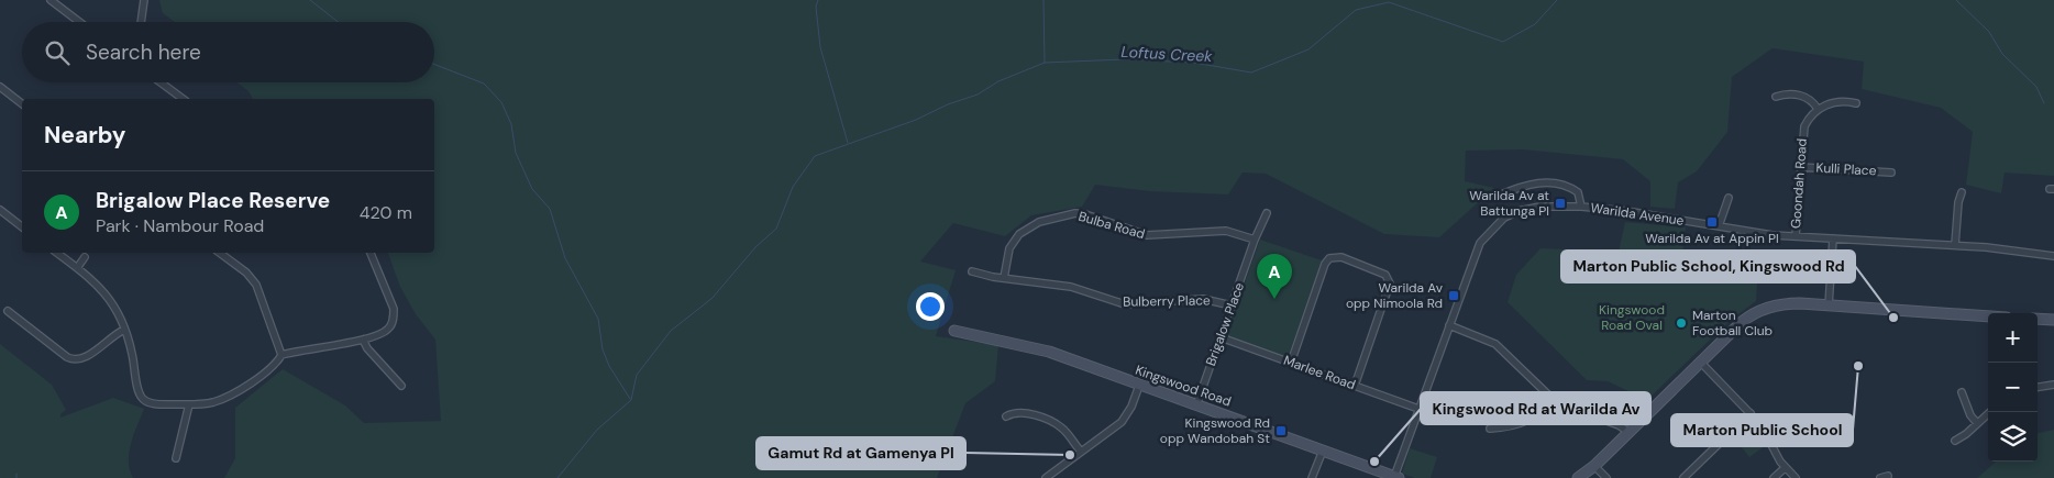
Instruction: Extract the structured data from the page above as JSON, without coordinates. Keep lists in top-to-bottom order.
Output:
{
  "streets": {
    "street": [
      "Kulli Place",
      "Goondah Road",
      "Warilda Avenue",
      "Bulba Road",
      "Bulberry Place",
      "Brigalow Place",
      "Marlee Road",
      "Kingswood Road"
    ]
  },
  "crossings": [
    ["Kulli Place", "Goondah Road"],
    ["Goondah Road", "Warilda Avenue"],
    ["Warilda Avenue", "Marlee Road"],
    ["Warilda Avenue", "Kingswood Road"],
    ["Bulba Road", "Bulberry Place"],
    ["Bulba Road", "Brigalow Place"],
    ["Bulberry Place", "Brigalow Place"],
    ["Brigalow Place", "Marlee Road"],
    ["Brigalow Place", "Kingswood Road"]
  ],
  "water": ["Loftus Creek"],
  "parks": ["Kingswood Road Oval"],
  "places": {
    "transit": [
      "Warilda Av at Battunga Pl",
      "Warilda Av at Appin Pl",
      "Warilda Av opp Nimoola Rd",
      "Kingswood Rd opp Wandobah St"
    ],
    "other": [
      "Marton Public School, Kingswood Rd",
      "Marton Football Club",
      "Marton Public School",
      "Gamut Rd at Gamenya Pl",
      "Kingswood Rd at Warilda Av"
    ]
  },
  "page": {
    "search": "Search here",
    "heading": "Nearby",
    "list": [
      {
        "mark": "A",
        "name": "Brigalow Place Reserve",
        "note": "Park · Nambour Road",
        "value": "420 m"
      }
    ],
    "pins": "A",
    "map_buttons": ["+", "−"]
  }
}
